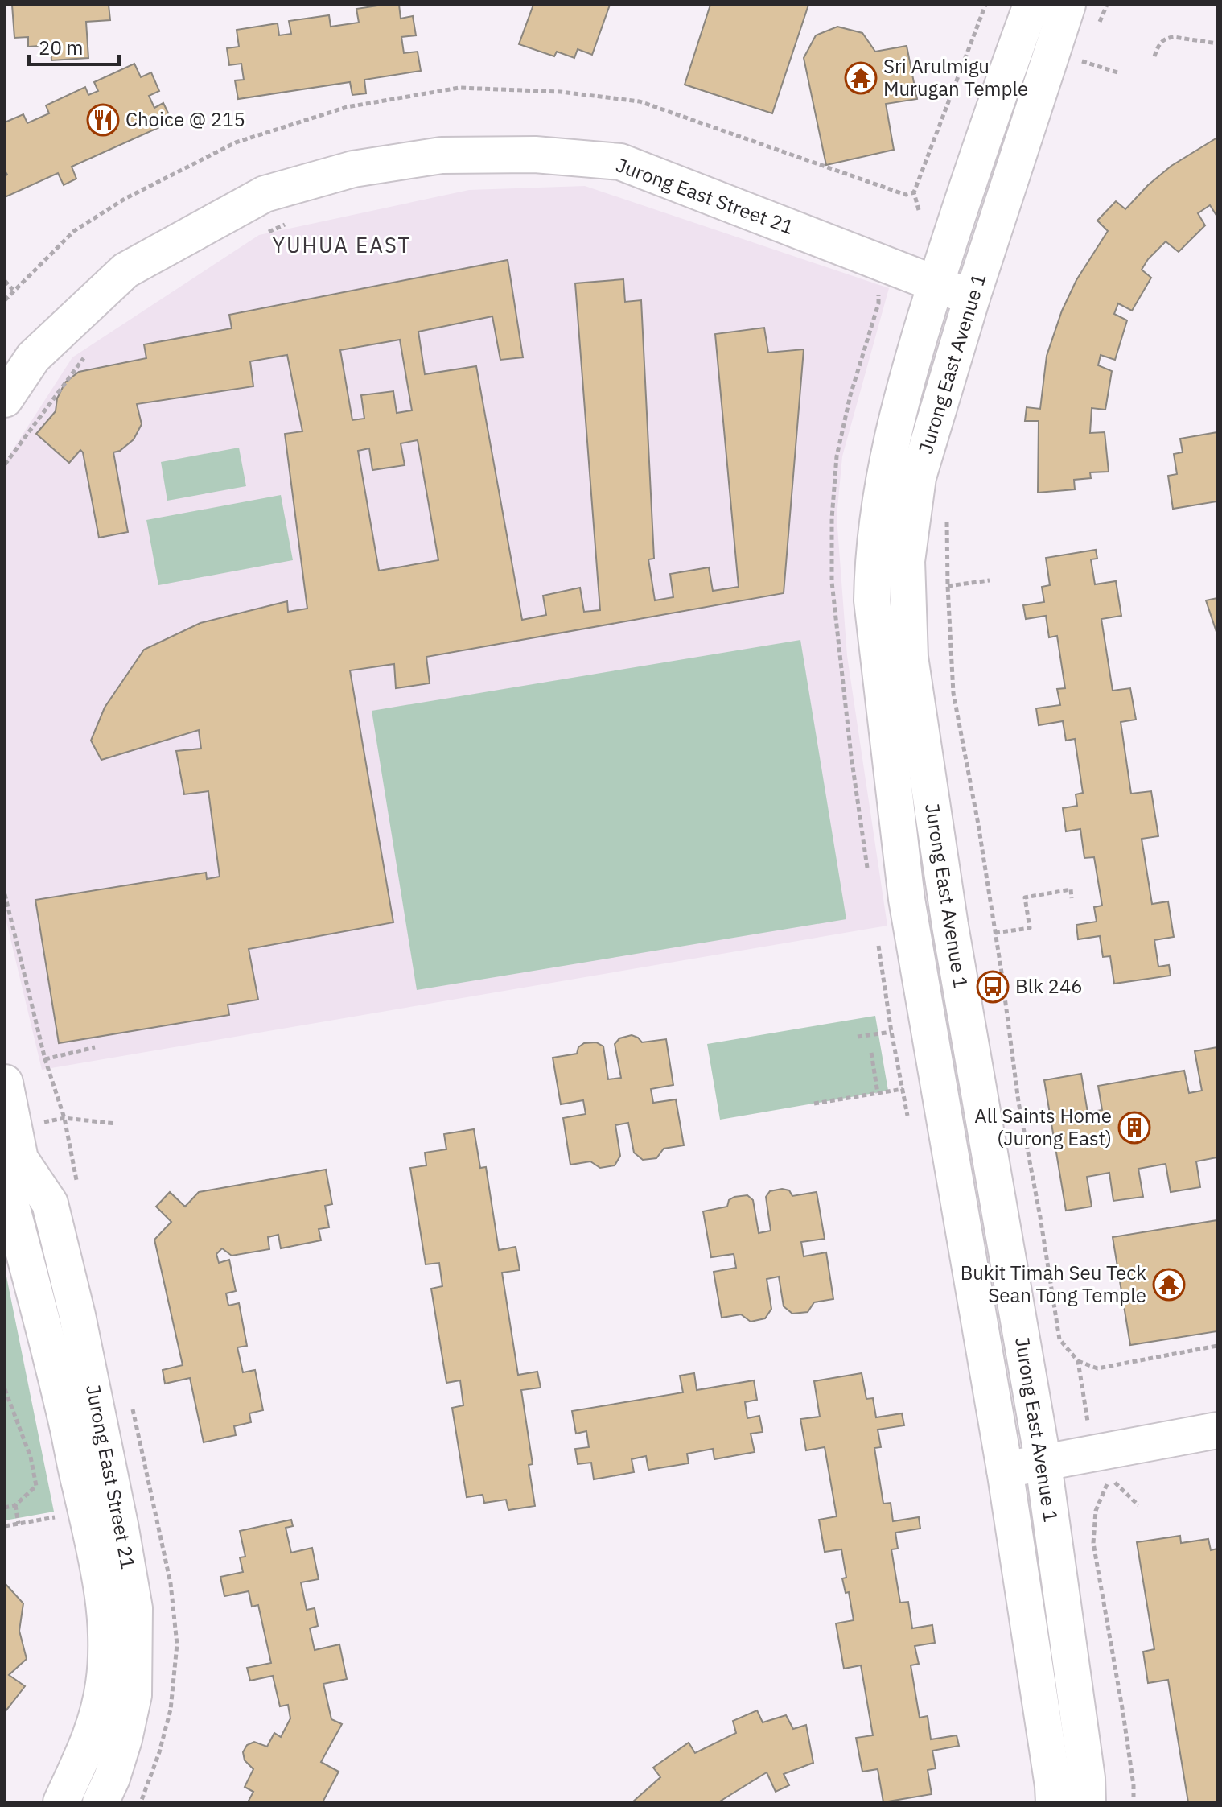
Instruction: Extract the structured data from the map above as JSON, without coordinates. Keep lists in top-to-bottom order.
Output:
{
  "streets": {
    "street": ["Jurong East Street 21", "Jurong East Avenue 1"]
  },
  "crossings": [
    ["Jurong East Street 21", "Jurong East Avenue 1"]
  ],
  "districts": ["YUHUA EAST"],
  "places": {
    "temple": ["Sri Arulmigu Murugan Temple", "Bukit Timah Seu Teck Sean Tong Temple"],
    "restaurant": ["Choice @ 215"],
    "bus stop": ["Blk 246"],
    "building": ["All Saints Home (Jurong East)"]
  },
  "scale_bar": "20 m"
}
